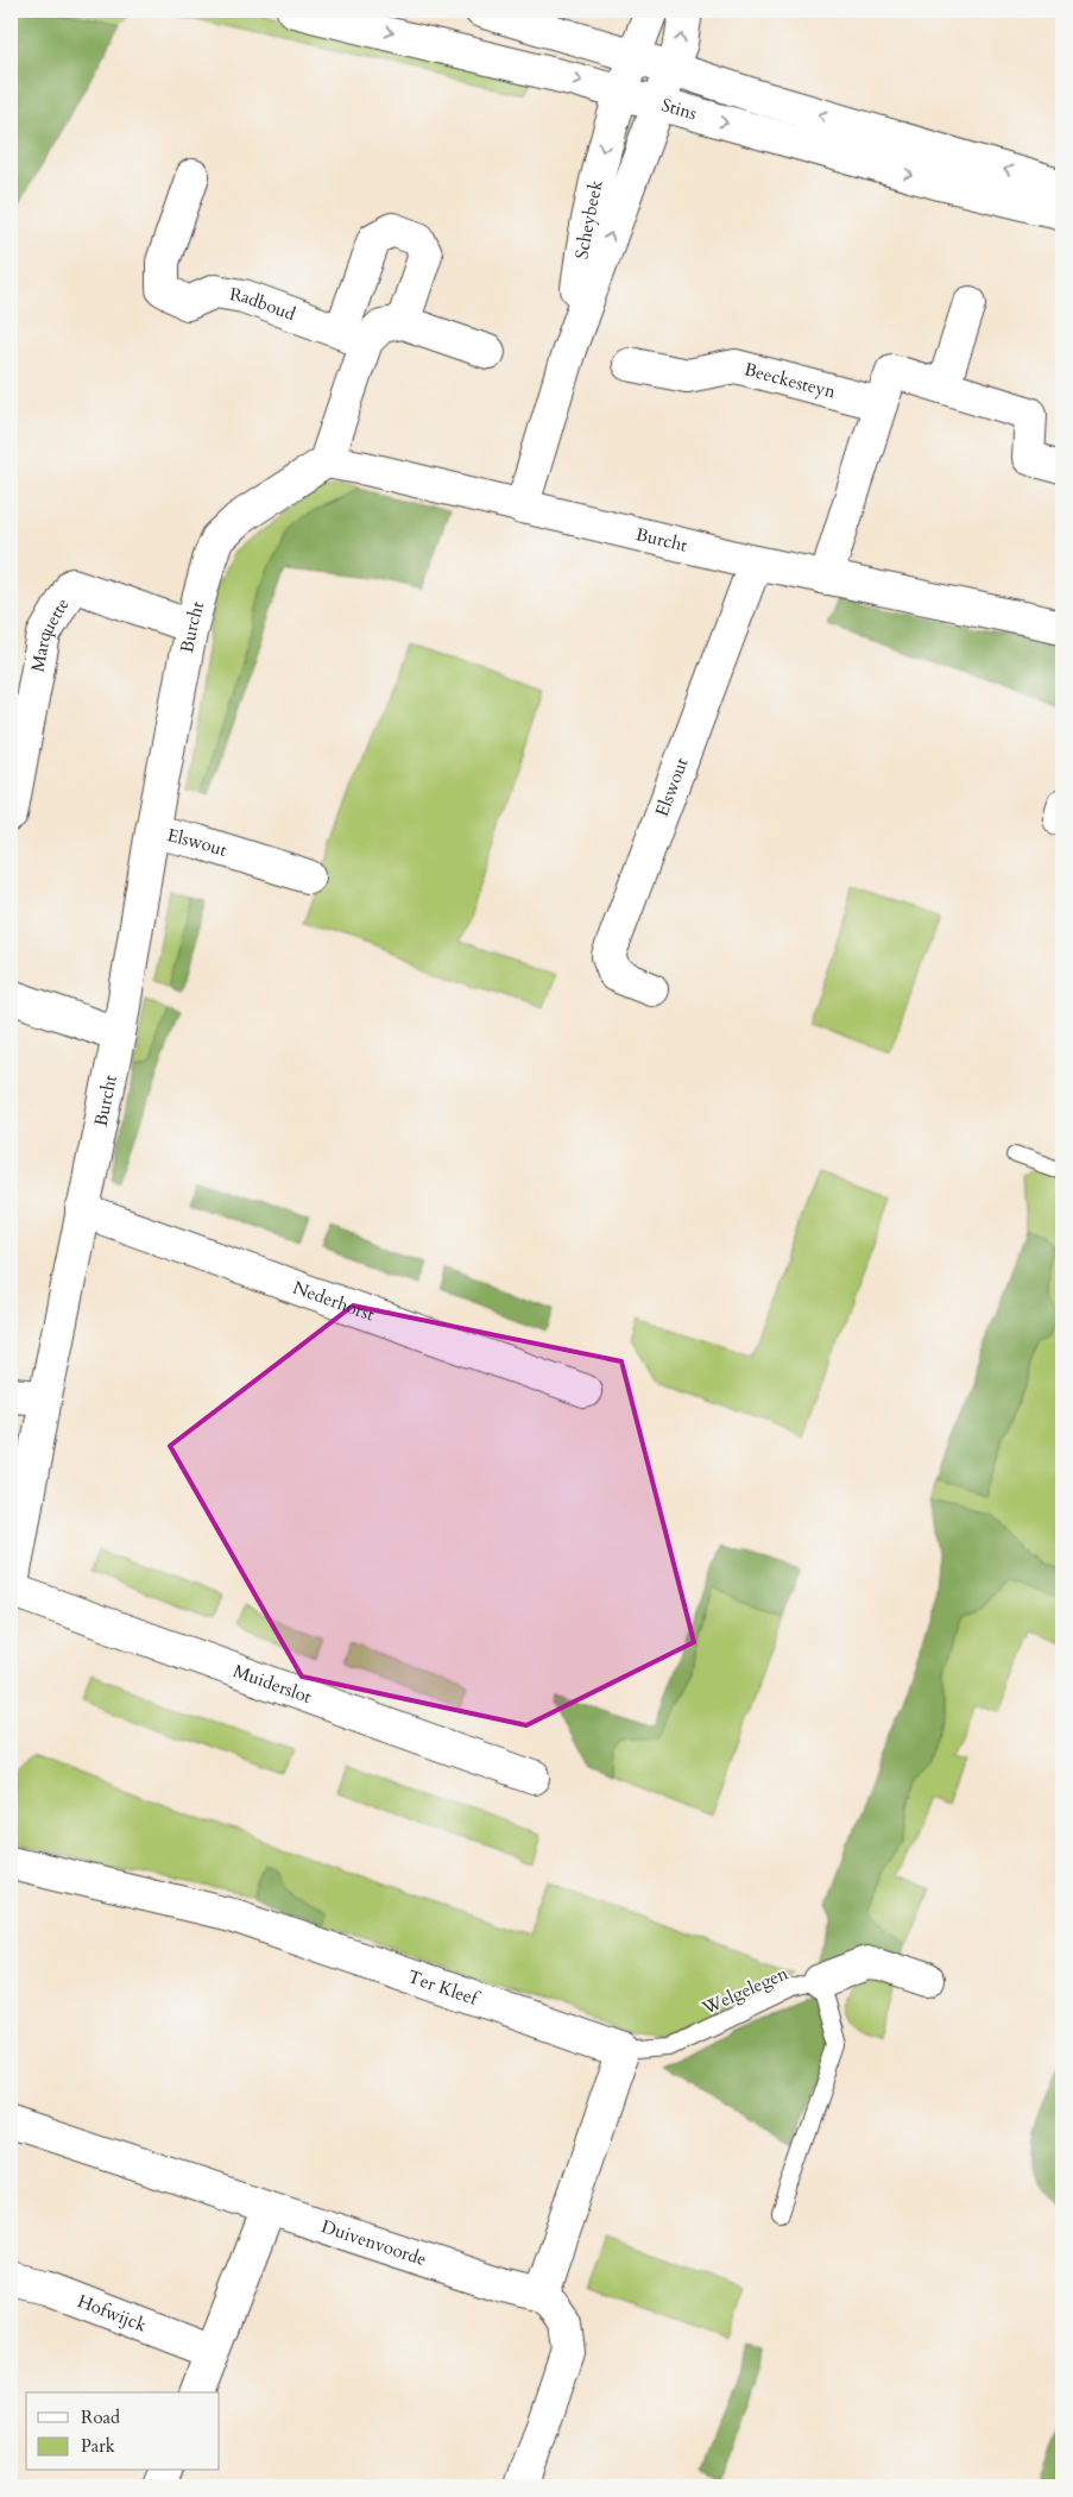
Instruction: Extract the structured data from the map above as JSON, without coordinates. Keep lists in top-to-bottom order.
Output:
{
  "streets": {
    "street": [
      "Stins",
      "Scheybeek",
      "Radboud",
      "Beeckesteyn",
      "Burcht",
      "Marquette",
      "Elswout",
      "Nederhorst",
      "Muiderslot",
      "Ter Kleef",
      "Duivenvoorde",
      "Hofwijck"
    ],
    "lane": ["Welgelegen"]
  },
  "crossings": [
    ["Stins", "Scheybeek"],
    ["Scheybeek", "Burcht"],
    ["Burcht", "Marquette"],
    ["Burcht", "Elswout"],
    ["Burcht", "Nederhorst"],
    ["Burcht", "Muiderslot"],
    ["Ter Kleef", "Welgelegen"]
  ],
  "legend": ["Road", "Park"]
}
